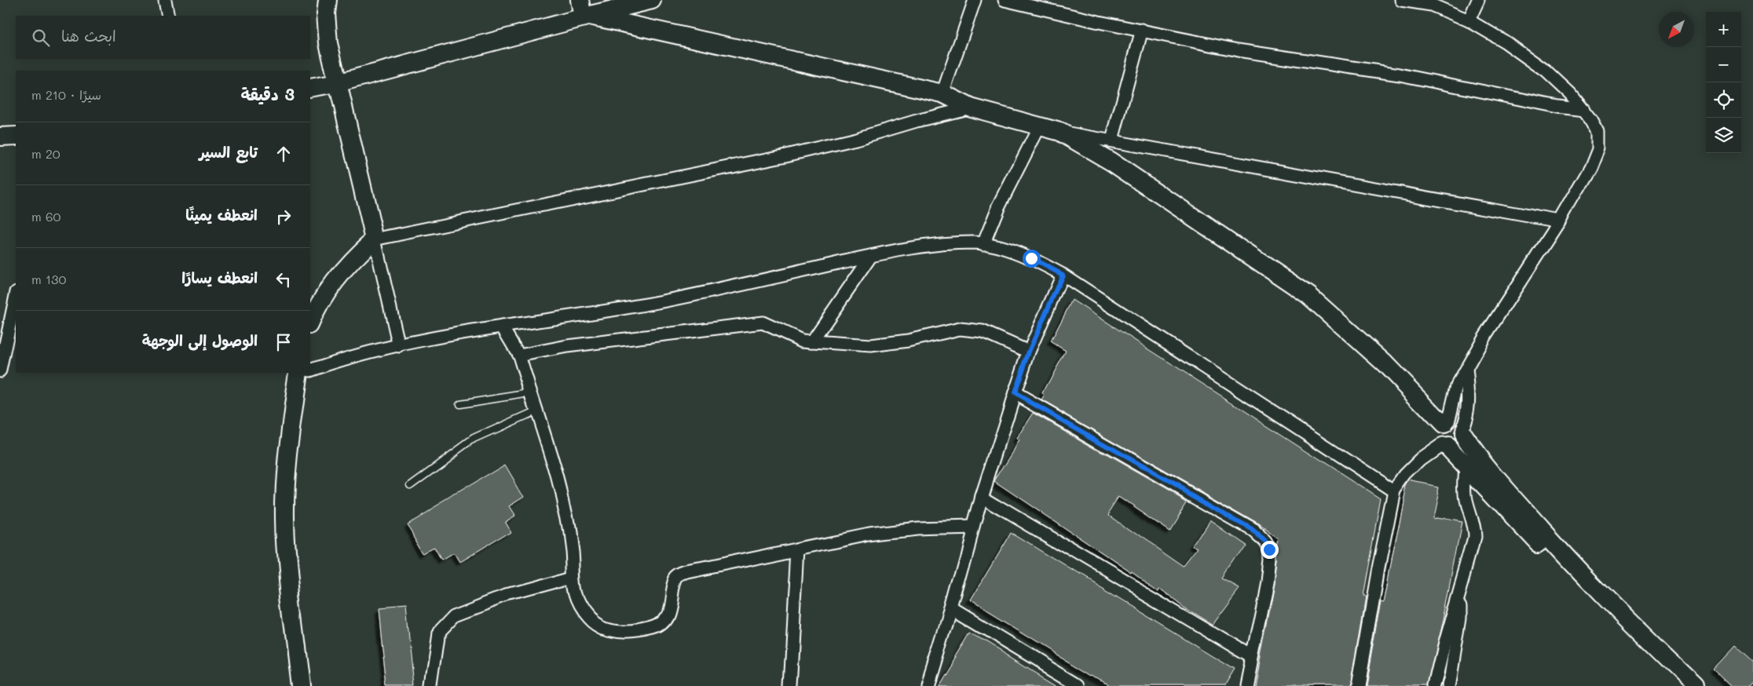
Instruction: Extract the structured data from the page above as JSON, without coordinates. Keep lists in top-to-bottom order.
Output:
{
  "north": "bottom left",
  "page": {
    "map_buttons": ["+", "−"],
    "search": "ابحث هنا",
    "heading": ["3 دقيقة", "سيرًا · 210 m"],
    "list": [
      ["تابع السير", "20 m"],
      ["انعطف يمينًا", "60 m"],
      ["انعطف يسارًا", "130 m"],
      "الوصول إلى الوجهة"
    ]
  }
}
